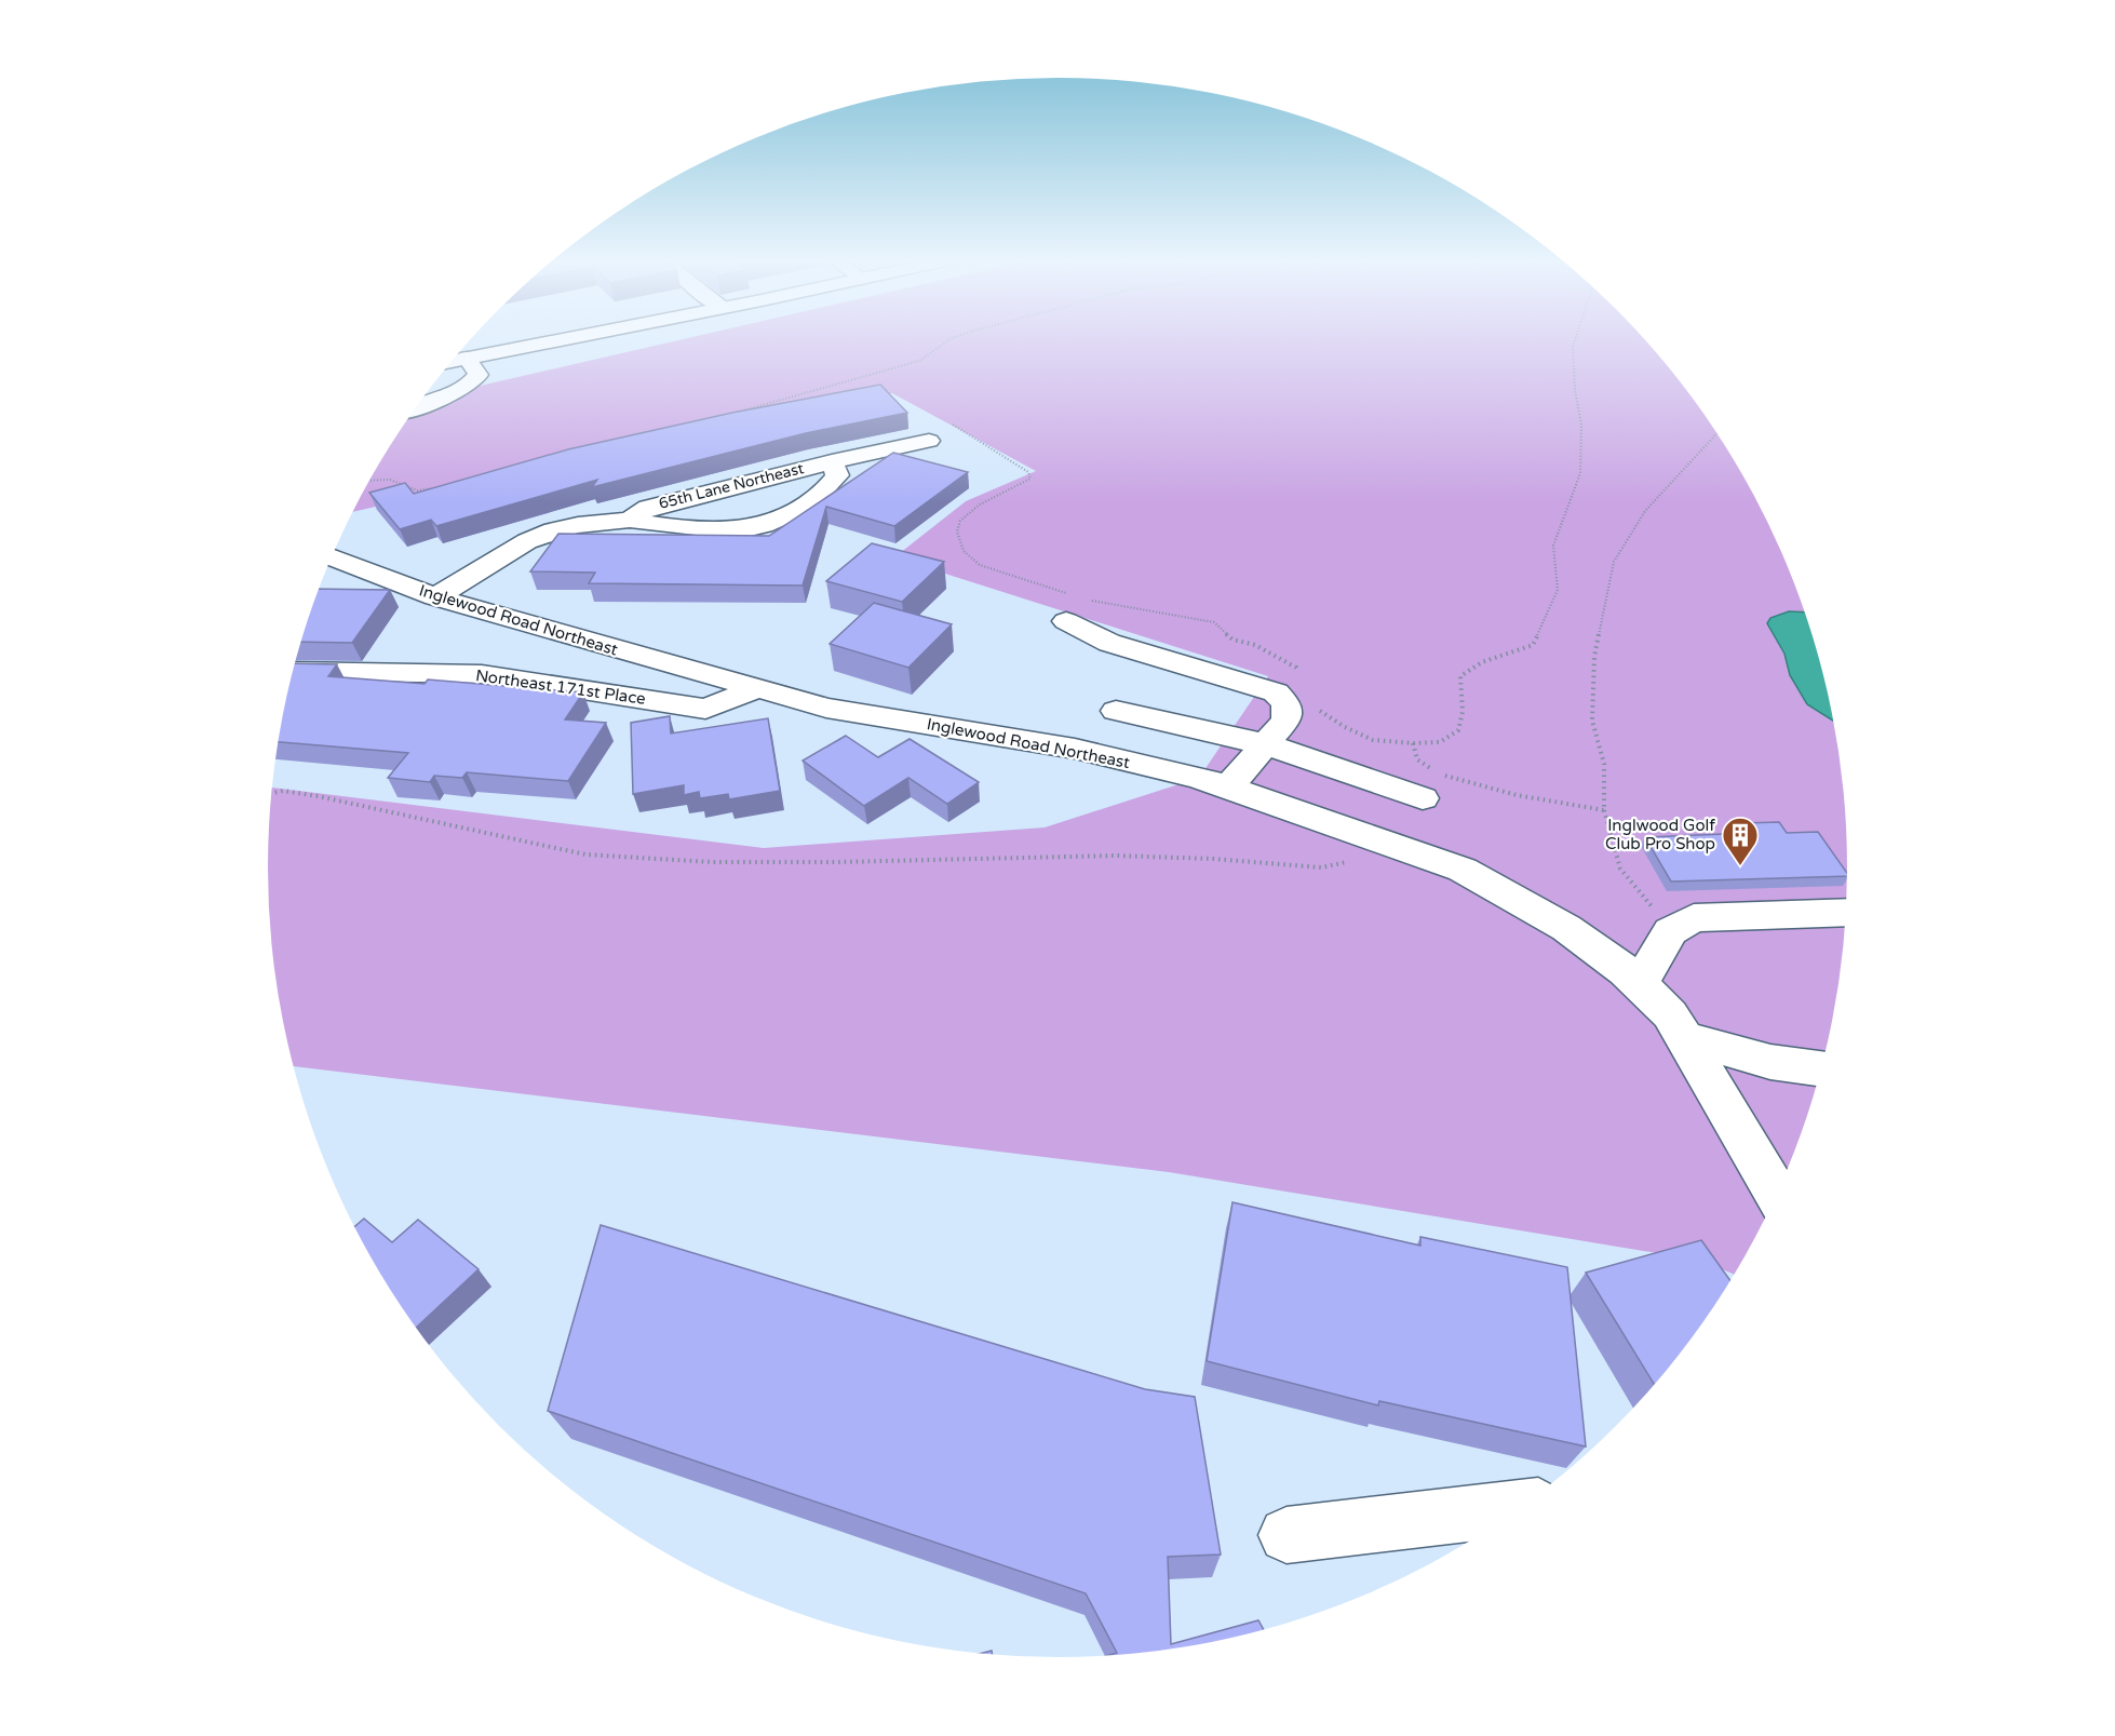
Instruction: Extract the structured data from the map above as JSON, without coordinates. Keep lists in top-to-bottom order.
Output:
{
  "streets": {
    "street": ["65th Lane Northeast", "Inglewood Road Northeast", "Northeast 171st Place"]
  },
  "crossings": [
    ["65th Lane Northeast", "Inglewood Road Northeast"],
    ["Inglewood Road Northeast", "Northeast 171st Place"]
  ],
  "places": {
    "building": ["Inglwood Golf Club Pro Shop"]
  }
}
